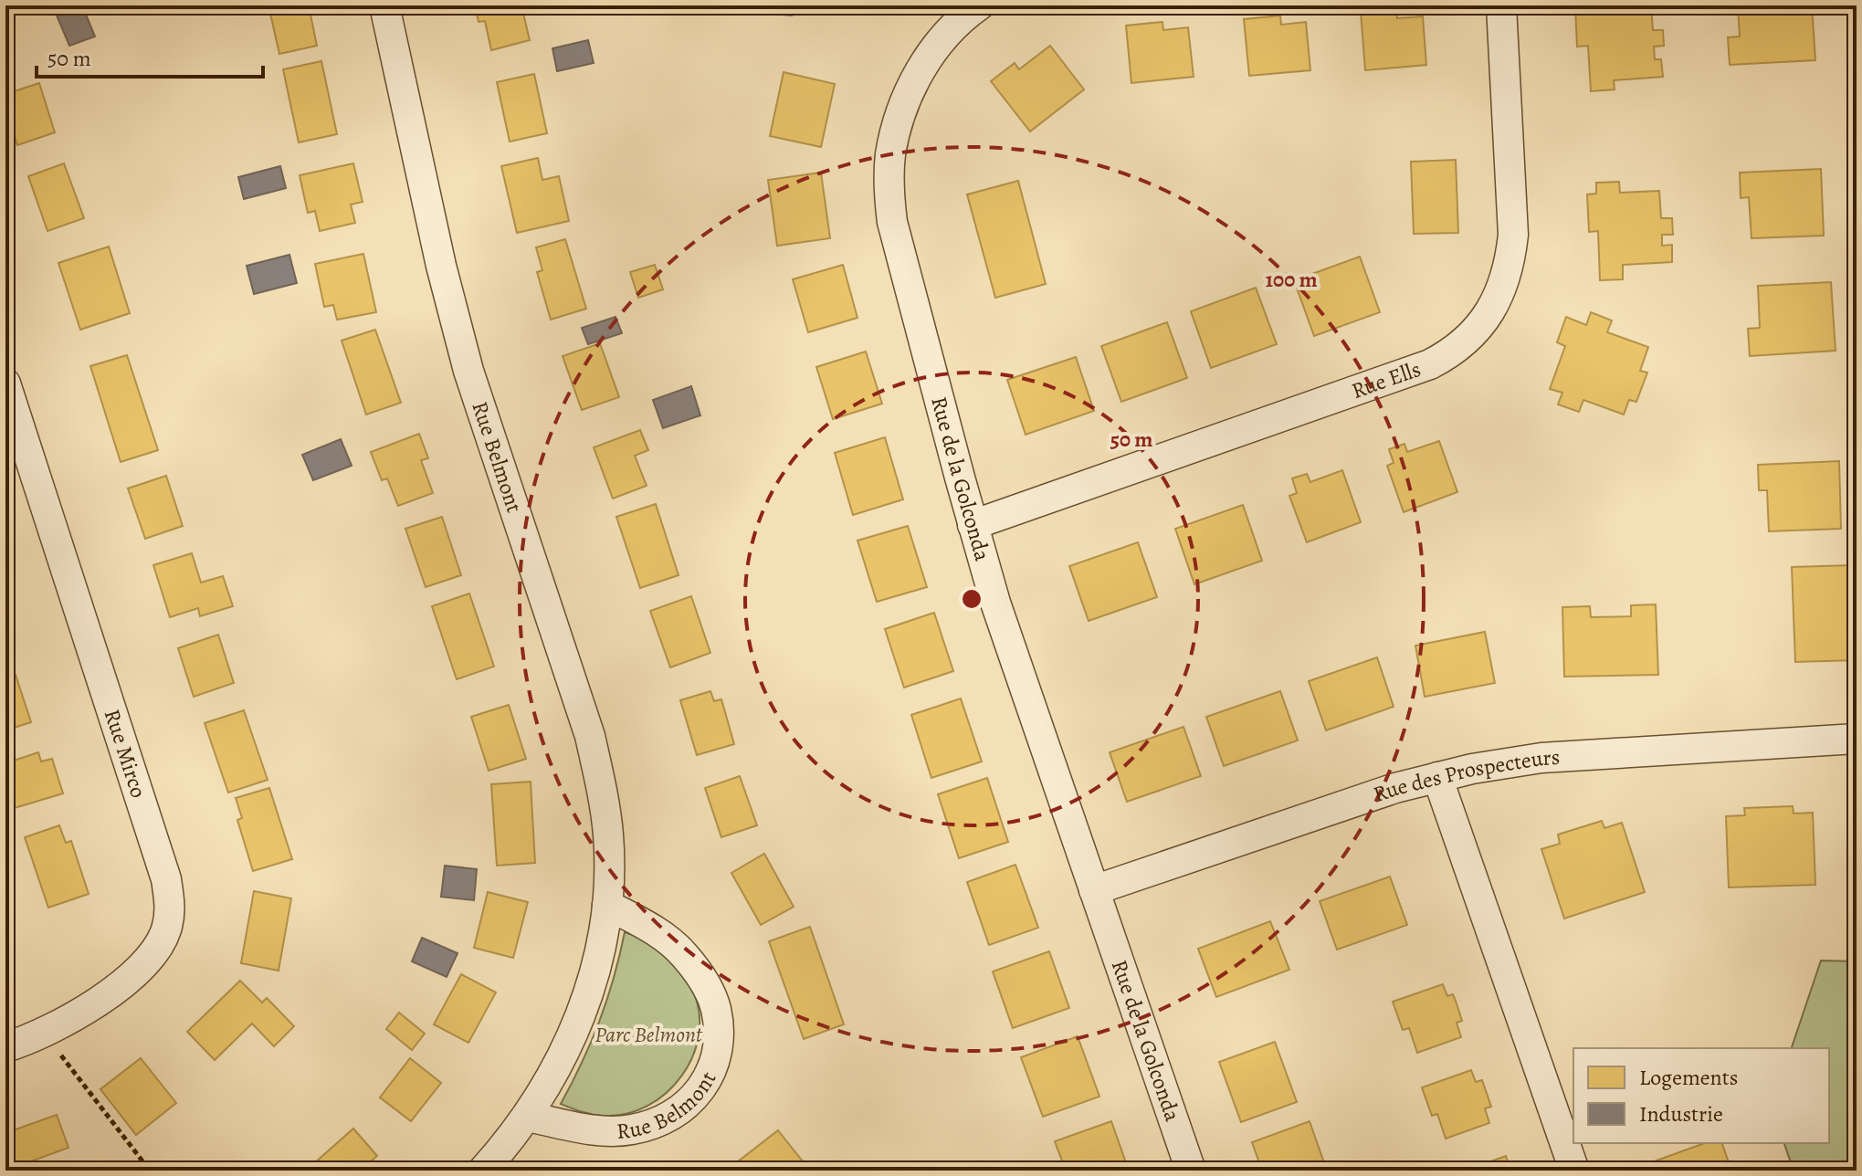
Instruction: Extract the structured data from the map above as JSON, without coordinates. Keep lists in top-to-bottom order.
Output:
{
  "streets": {
    "street": [
      "Rue Ells",
      "Rue Belmont",
      "Rue de la Golconda",
      "Rue Mirco",
      "Rue des Prospecteurs"
    ]
  },
  "crossings": [
    ["Rue Ells", "Rue de la Golconda"],
    ["Rue de la Golconda", "Rue des Prospecteurs"]
  ],
  "parks": ["Parc Belmont"],
  "legend": ["Logements", "Industrie"],
  "scale_bar": "50 m",
  "rings": ["100 m", "50 m"]
}
